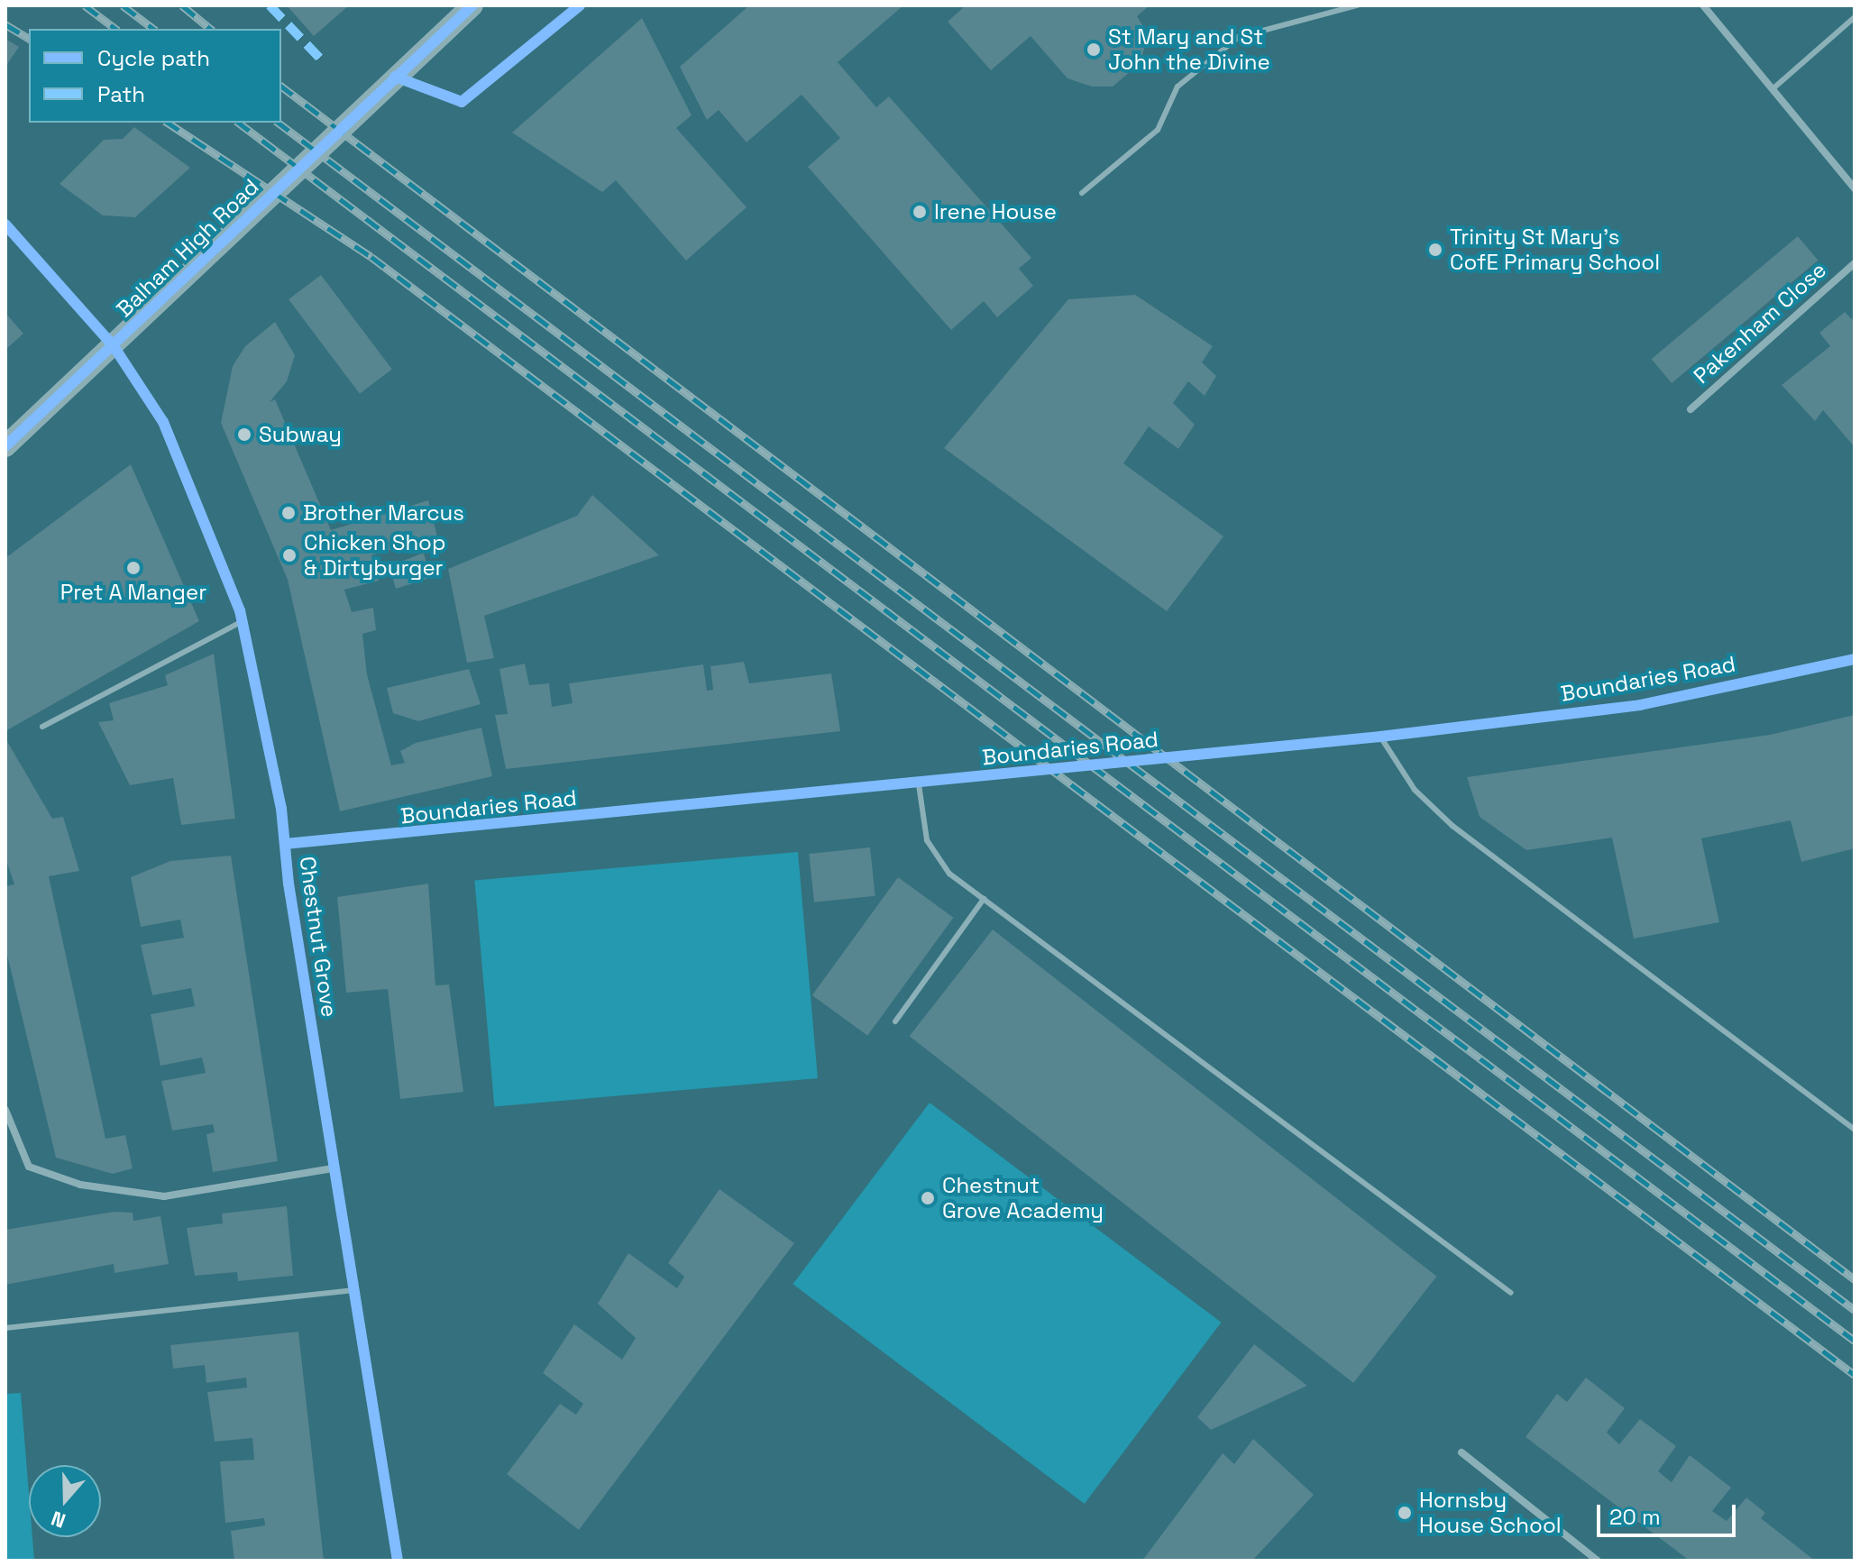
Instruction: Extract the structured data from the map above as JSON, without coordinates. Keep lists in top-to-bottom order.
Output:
{
  "streets": {
    "highway": ["Balham High Road"],
    "street": ["Pakenham Close", "Boundaries Road", "Chestnut Grove"]
  },
  "crossings": [
    ["Balham High Road", "Chestnut Grove"],
    ["Boundaries Road", "Chestnut Grove"]
  ],
  "places": [
    "St Mary and St John the Divine",
    "Irene House",
    "Trinity St Mary's CofE Primary School",
    "Subway",
    "Brother Marcus",
    "Chicken Shop & Dirtyburger",
    "Pret A Manger",
    "Chestnut Grove Academy",
    "Hornsby House School"
  ],
  "legend": ["Cycle path", "Path"],
  "scale_bar": "20 m",
  "north": "bottom"
}
